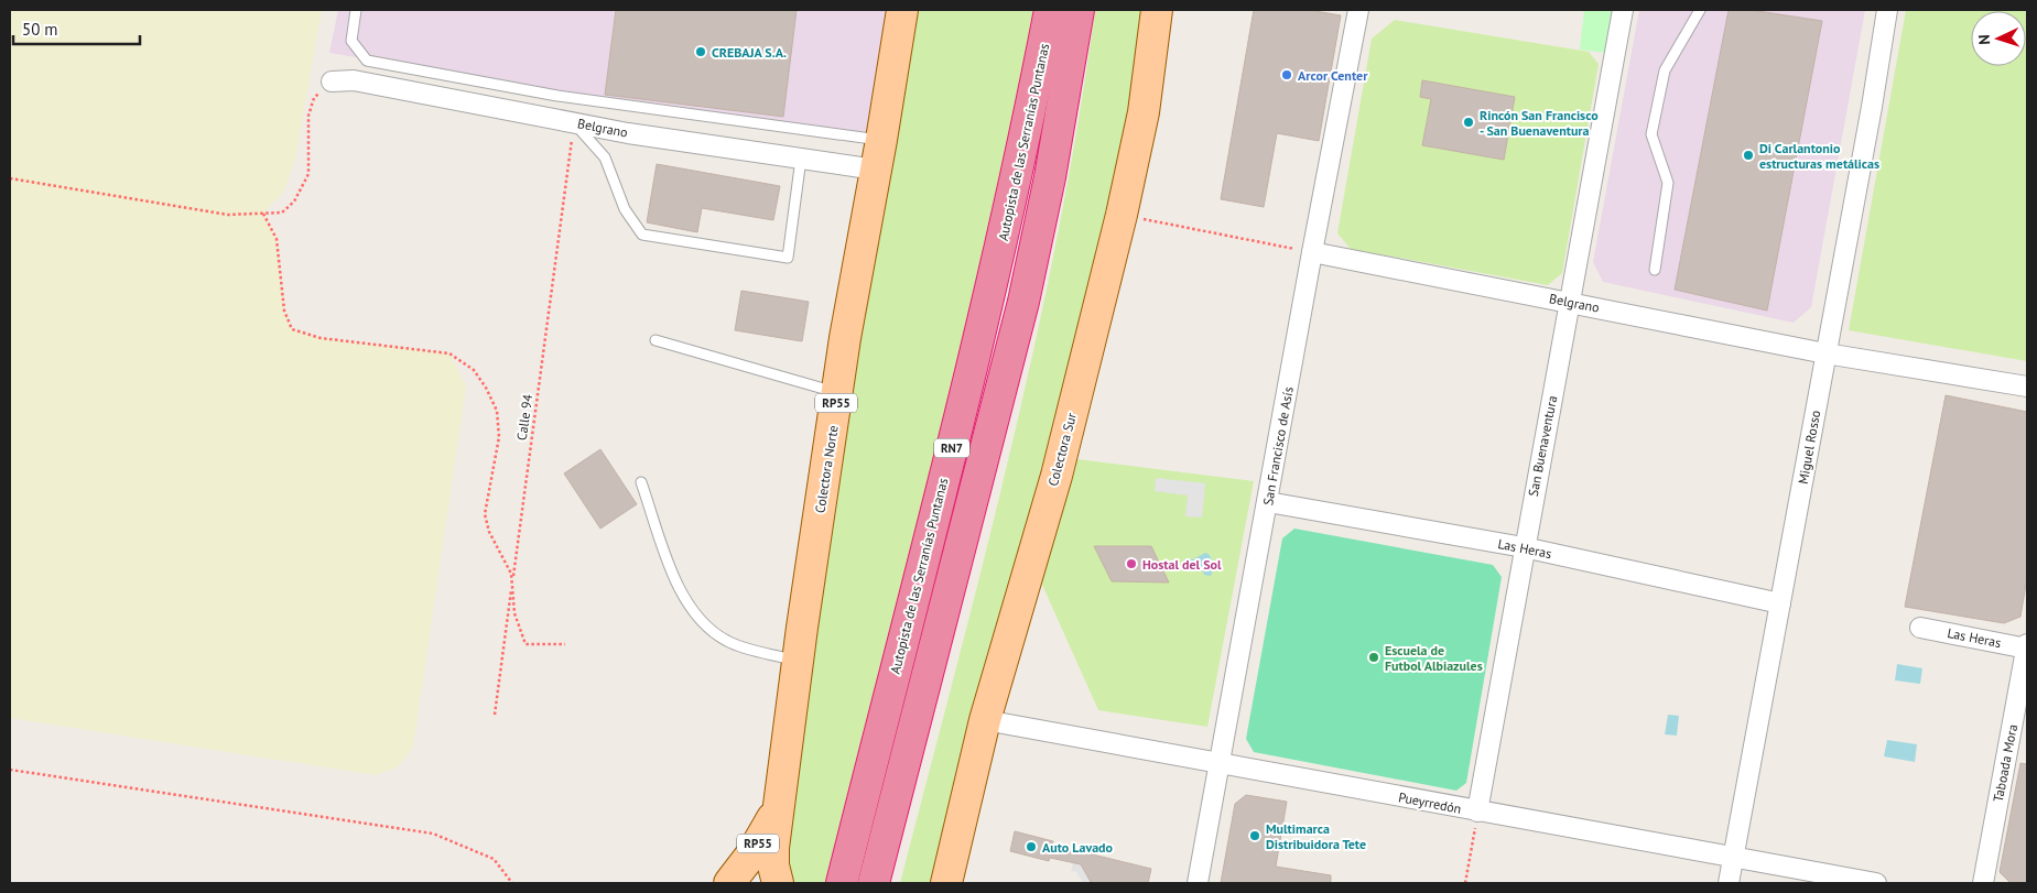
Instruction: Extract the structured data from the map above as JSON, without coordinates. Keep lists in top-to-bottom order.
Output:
{
  "streets": {
    "highway": ["Autopista de las Serranías Puntanas", "RN7"],
    "main road": ["RP55", "Colectora Sur", "Colectora Norte"],
    "street": [
      "Belgrano",
      "San Francisco de Asís",
      "San Buenaventura",
      "Miguel Rosso",
      "Las Heras",
      "Taboada Mora",
      "Pueyrredón"
    ],
    "path": ["Calle 94"]
  },
  "crossings": [
    ["Belgrano", "Calle 94"],
    ["Belgrano", "San Francisco de Asís"],
    ["Belgrano", "San Buenaventura"],
    ["Belgrano", "Miguel Rosso"],
    ["Belgrano", "Colectora Norte"],
    ["San Francisco de Asís", "Las Heras"],
    ["San Francisco de Asís", "Pueyrredón"],
    ["San Buenaventura", "Las Heras"],
    ["San Buenaventura", "Pueyrredón"],
    ["Miguel Rosso", "Las Heras"],
    ["Miguel Rosso", "Pueyrredón"],
    ["Colectora Sur", "Pueyrredón"],
    ["Las Heras", "Taboada Mora"]
  ],
  "places": [
    "CREBAJA S.A.",
    "Arcor Center",
    "Rincón San Francisco - San Buenaventura",
    "Di Carlantonio estructuras metálicas",
    "Hostal del Sol",
    "Escuela de Futbol Albiazules",
    "Multimarca Distribuidora Tete",
    "Auto Lavado"
  ],
  "scale_bar": "50 m",
  "north": "left"
}
